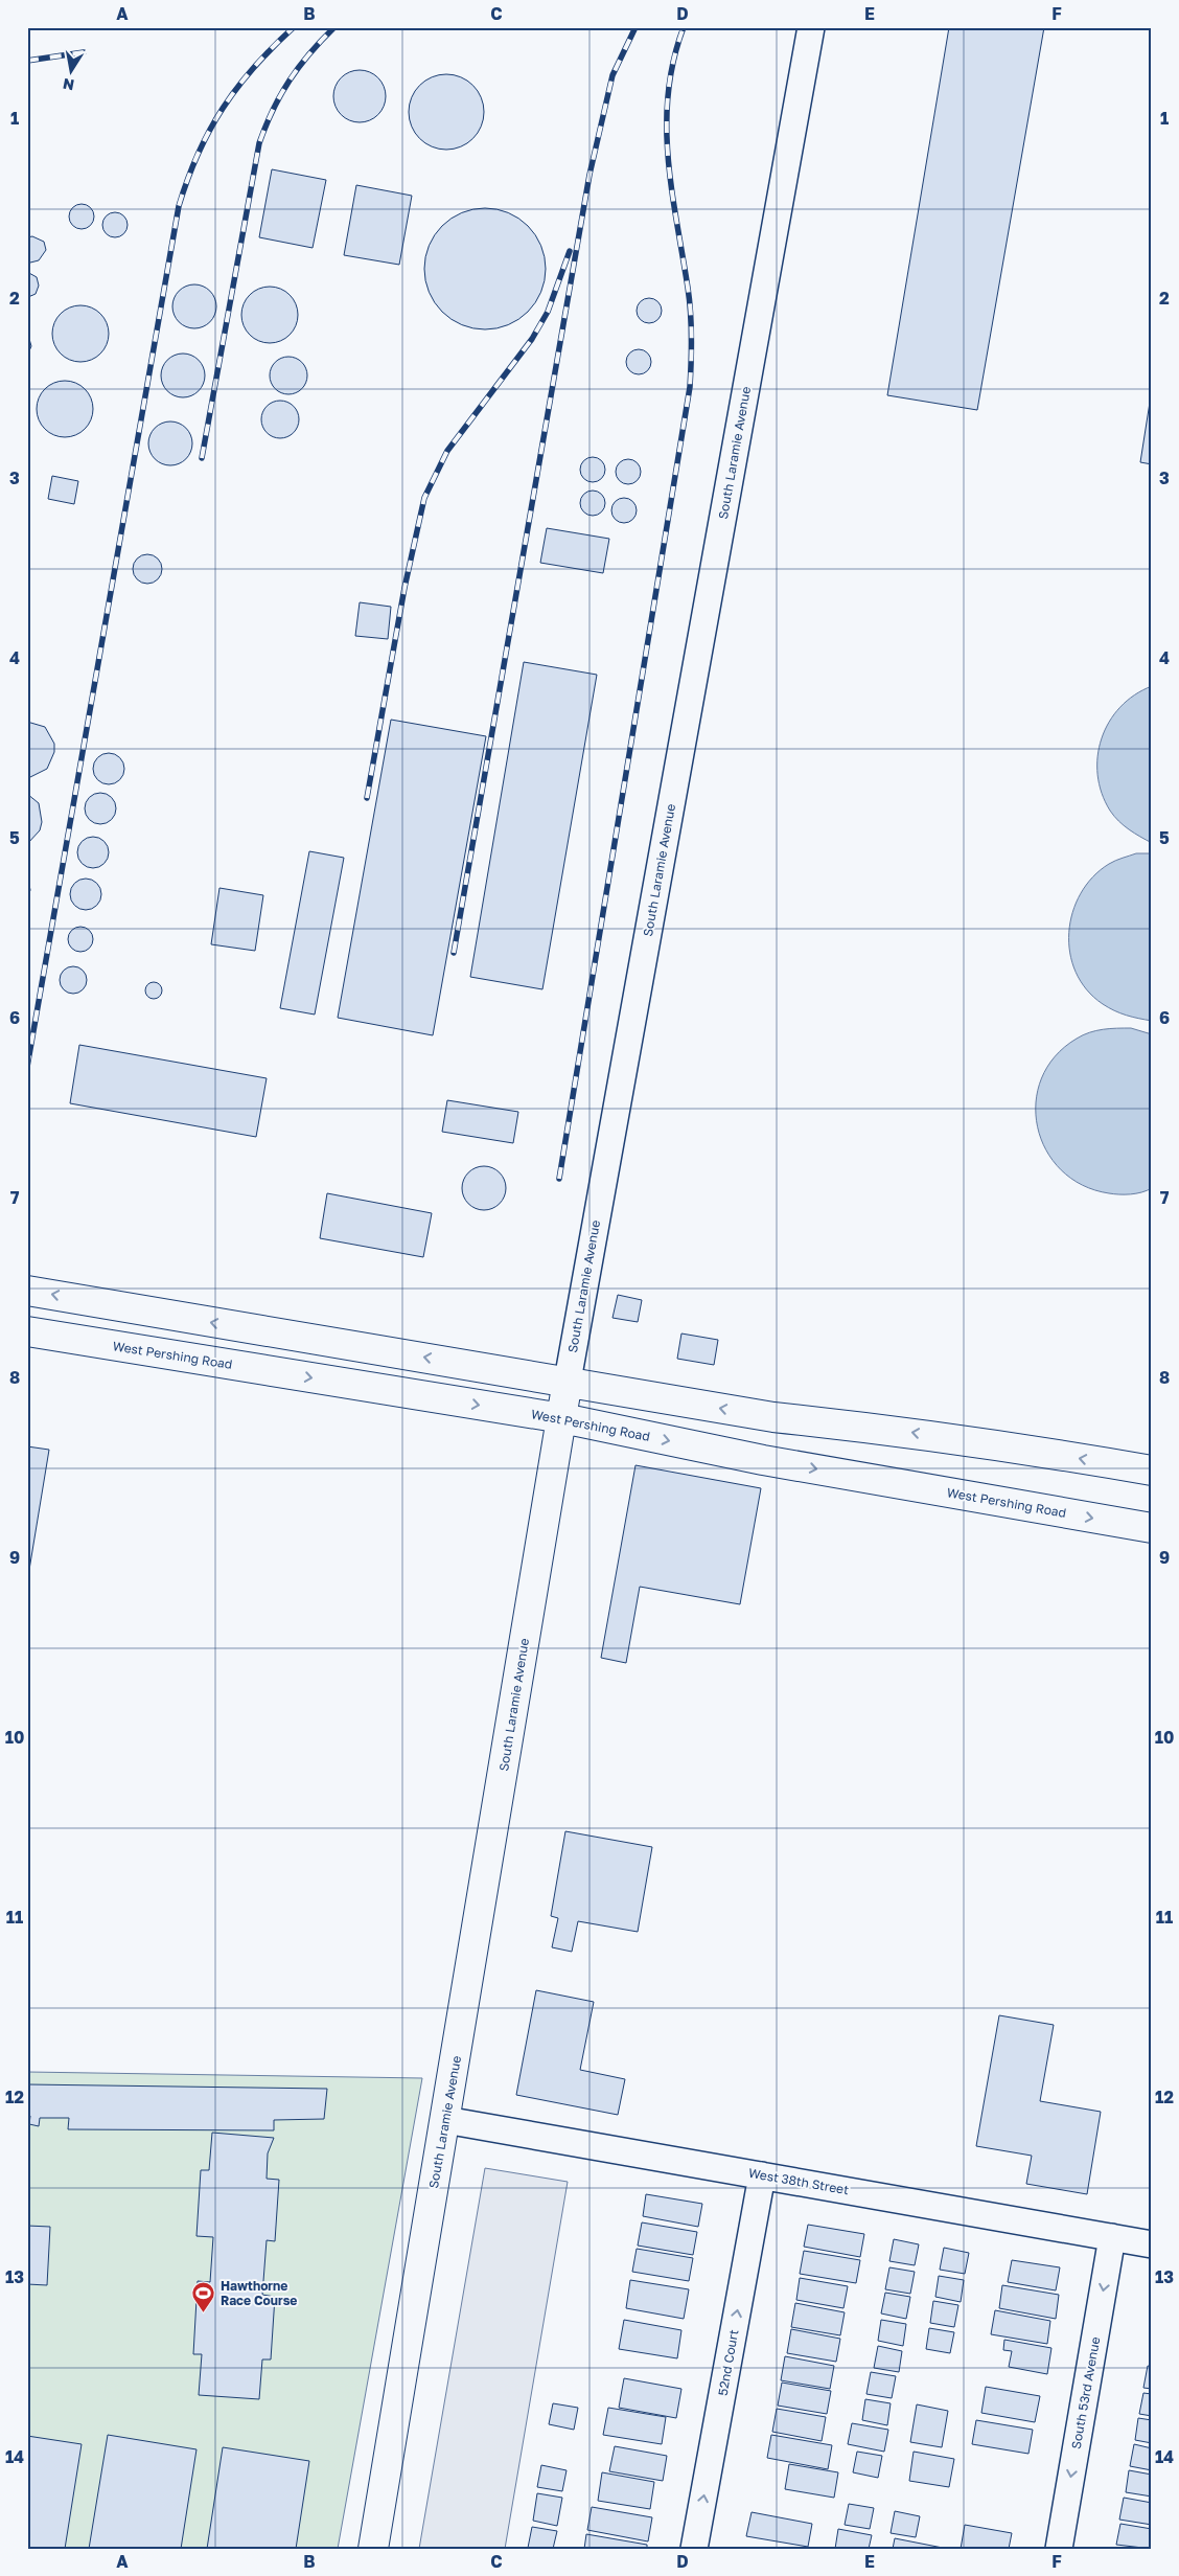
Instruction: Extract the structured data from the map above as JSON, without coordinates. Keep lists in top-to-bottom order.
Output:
{
  "streets": {
    "main road": ["South Laramie Avenue", "West Pershing Road"],
    "street": ["West 38th Street", "52nd Court", "South 53rd Avenue"]
  },
  "crossings": [
    ["South Laramie Avenue", "West Pershing Road"],
    ["South Laramie Avenue", "West 38th Street"],
    ["West 38th Street", "52nd Court"],
    ["West 38th Street", "South 53rd Avenue"]
  ],
  "one_way": ["52nd Court", "South 53rd Avenue"],
  "places": {
    "sports": ["Hawthorne Race Course"]
  },
  "north": "bottom",
  "grid": {
    "columns": [
      "A",
      "B",
      "C",
      "D",
      "E",
      "F"
    ],
    "rows": [
      "1",
      "2",
      "3",
      "4",
      "5",
      "6",
      "7",
      "8",
      "9",
      "10",
      "11",
      "12",
      "13",
      "14"
    ]
  }
}
